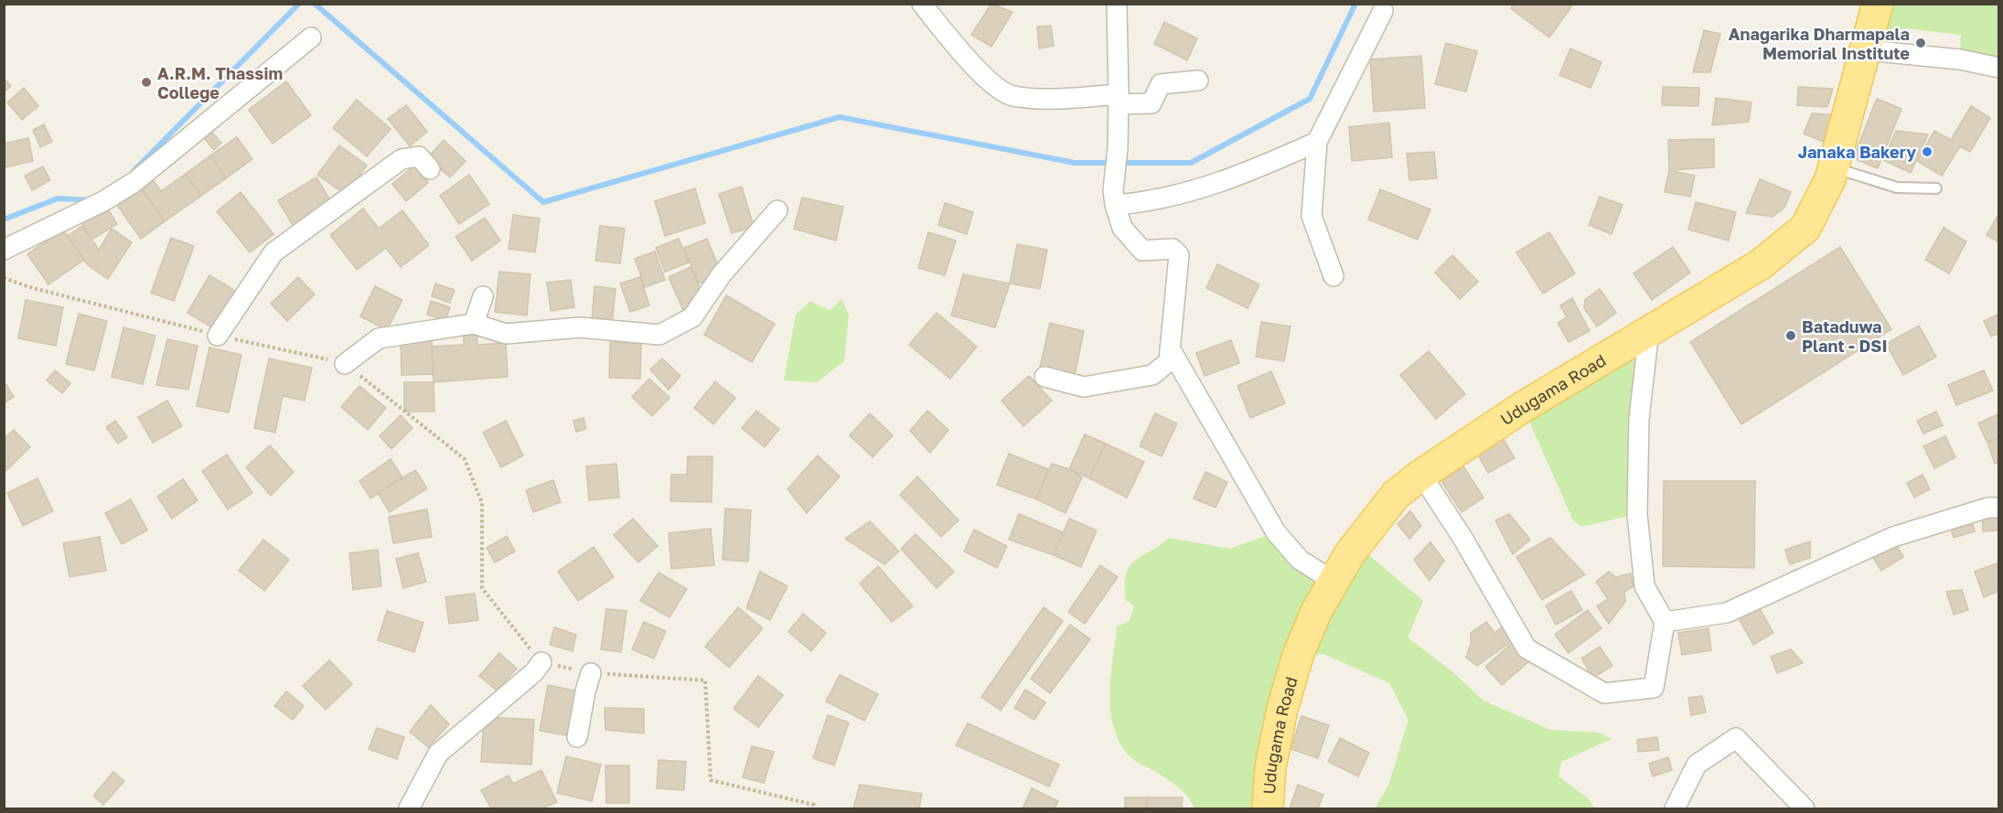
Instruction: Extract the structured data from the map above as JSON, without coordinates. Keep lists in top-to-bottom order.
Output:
{
  "streets": {
    "main road": ["Udugama Road"]
  },
  "places": [
    "Anagarika Dharmapala Memorial Institute",
    "A.R.M. Thassim College",
    "Janaka Bakery",
    "Bataduwa Plant - DSI"
  ]
}
